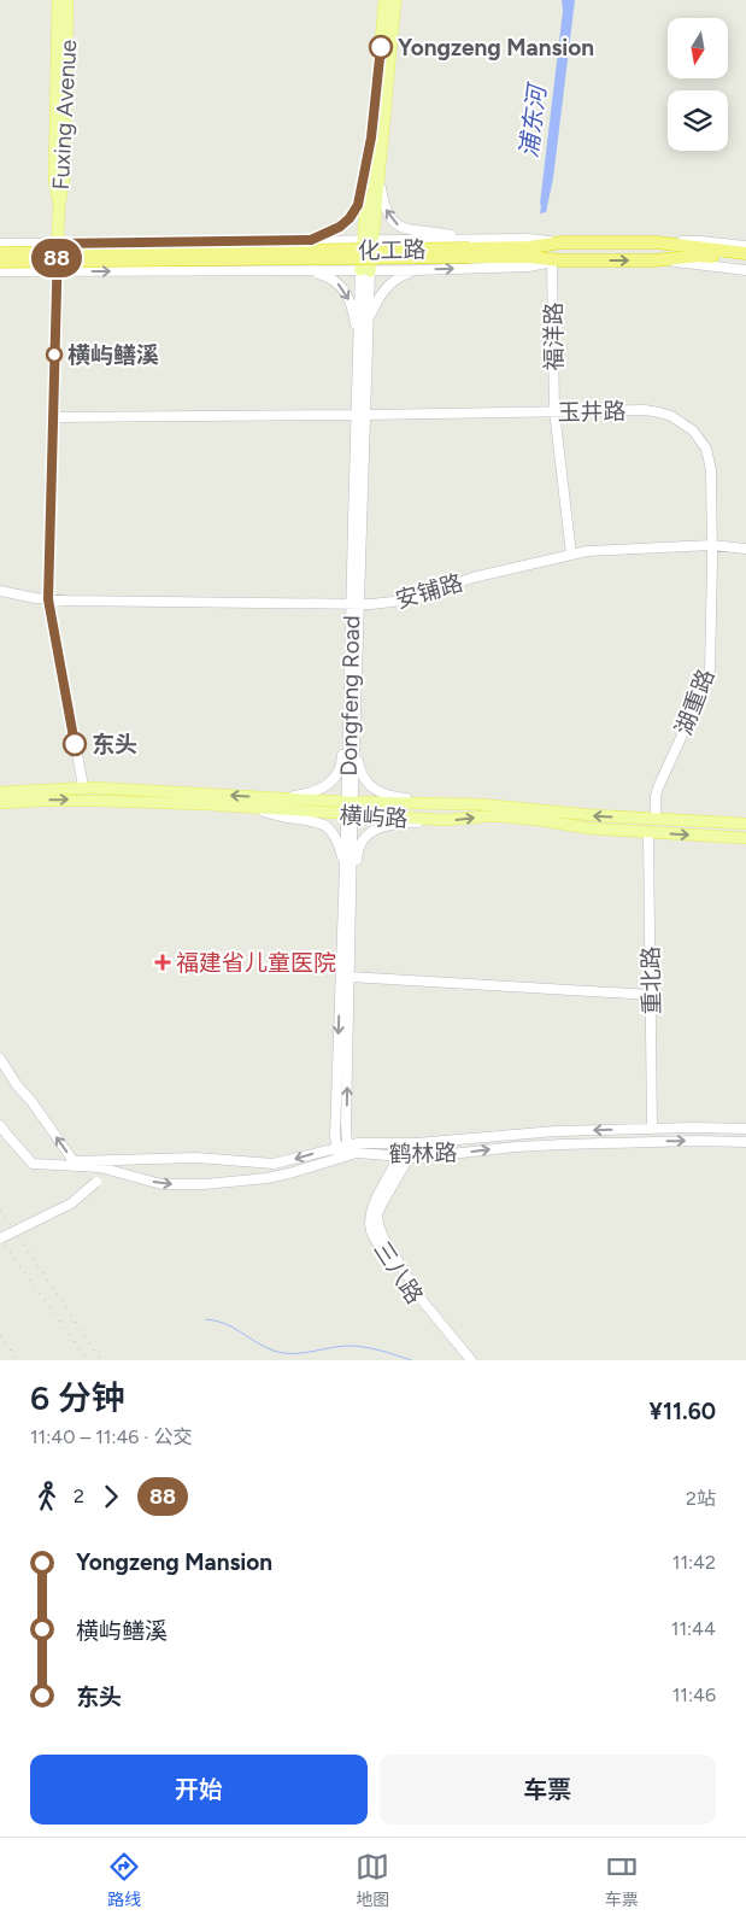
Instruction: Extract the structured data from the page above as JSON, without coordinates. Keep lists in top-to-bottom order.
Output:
{
  "streets": {
    "highway": ["化工路"],
    "main road": [
      "Fuxing Avenue",
      "福洋路",
      "玉井路",
      "安铺路",
      "Dongfeng Road",
      "湖重路",
      "横屿路",
      "重北路",
      "鹤林路",
      "三八路"
    ]
  },
  "crossings": [
    ["化工路", "福洋路"],
    ["福洋路", "玉井路"],
    ["福洋路", "安铺路"],
    ["玉井路", "安铺路"],
    ["玉井路", "Dongfeng Road"],
    ["玉井路", "湖重路"],
    ["安铺路", "Dongfeng Road"],
    ["安铺路", "湖重路"],
    ["Dongfeng Road", "横屿路"],
    ["Dongfeng Road", "鹤林路"],
    ["湖重路", "横屿路"],
    ["横屿路", "重北路"],
    ["重北路", "鹤林路"],
    ["鹤林路", "三八路"]
  ],
  "water": ["浦东河"],
  "places": {
    "other": ["Yongzeng Mansion", "横屿鳝溪", "东头"],
    "health": ["福建省儿童医院"]
  },
  "lines": ["bus line 88"],
  "north": "bottom",
  "page": {
    "on_map": "88",
    "heading": ["6 分钟", "11:40 – 11:46 · 公交", "¥11.60"],
    "legs": ["2", "88", "2站"],
    "list": [
      {
        "name": "Yongzeng Mansion",
        "value": "11:42"
      },
      {
        "name": "横屿鳝溪",
        "value": "11:44"
      },
      {
        "name": "东头",
        "value": "11:46"
      }
    ],
    "buttons": ["开始", "车票"],
    "tabs": ["路线", "地图", "车票"]
  }
}
